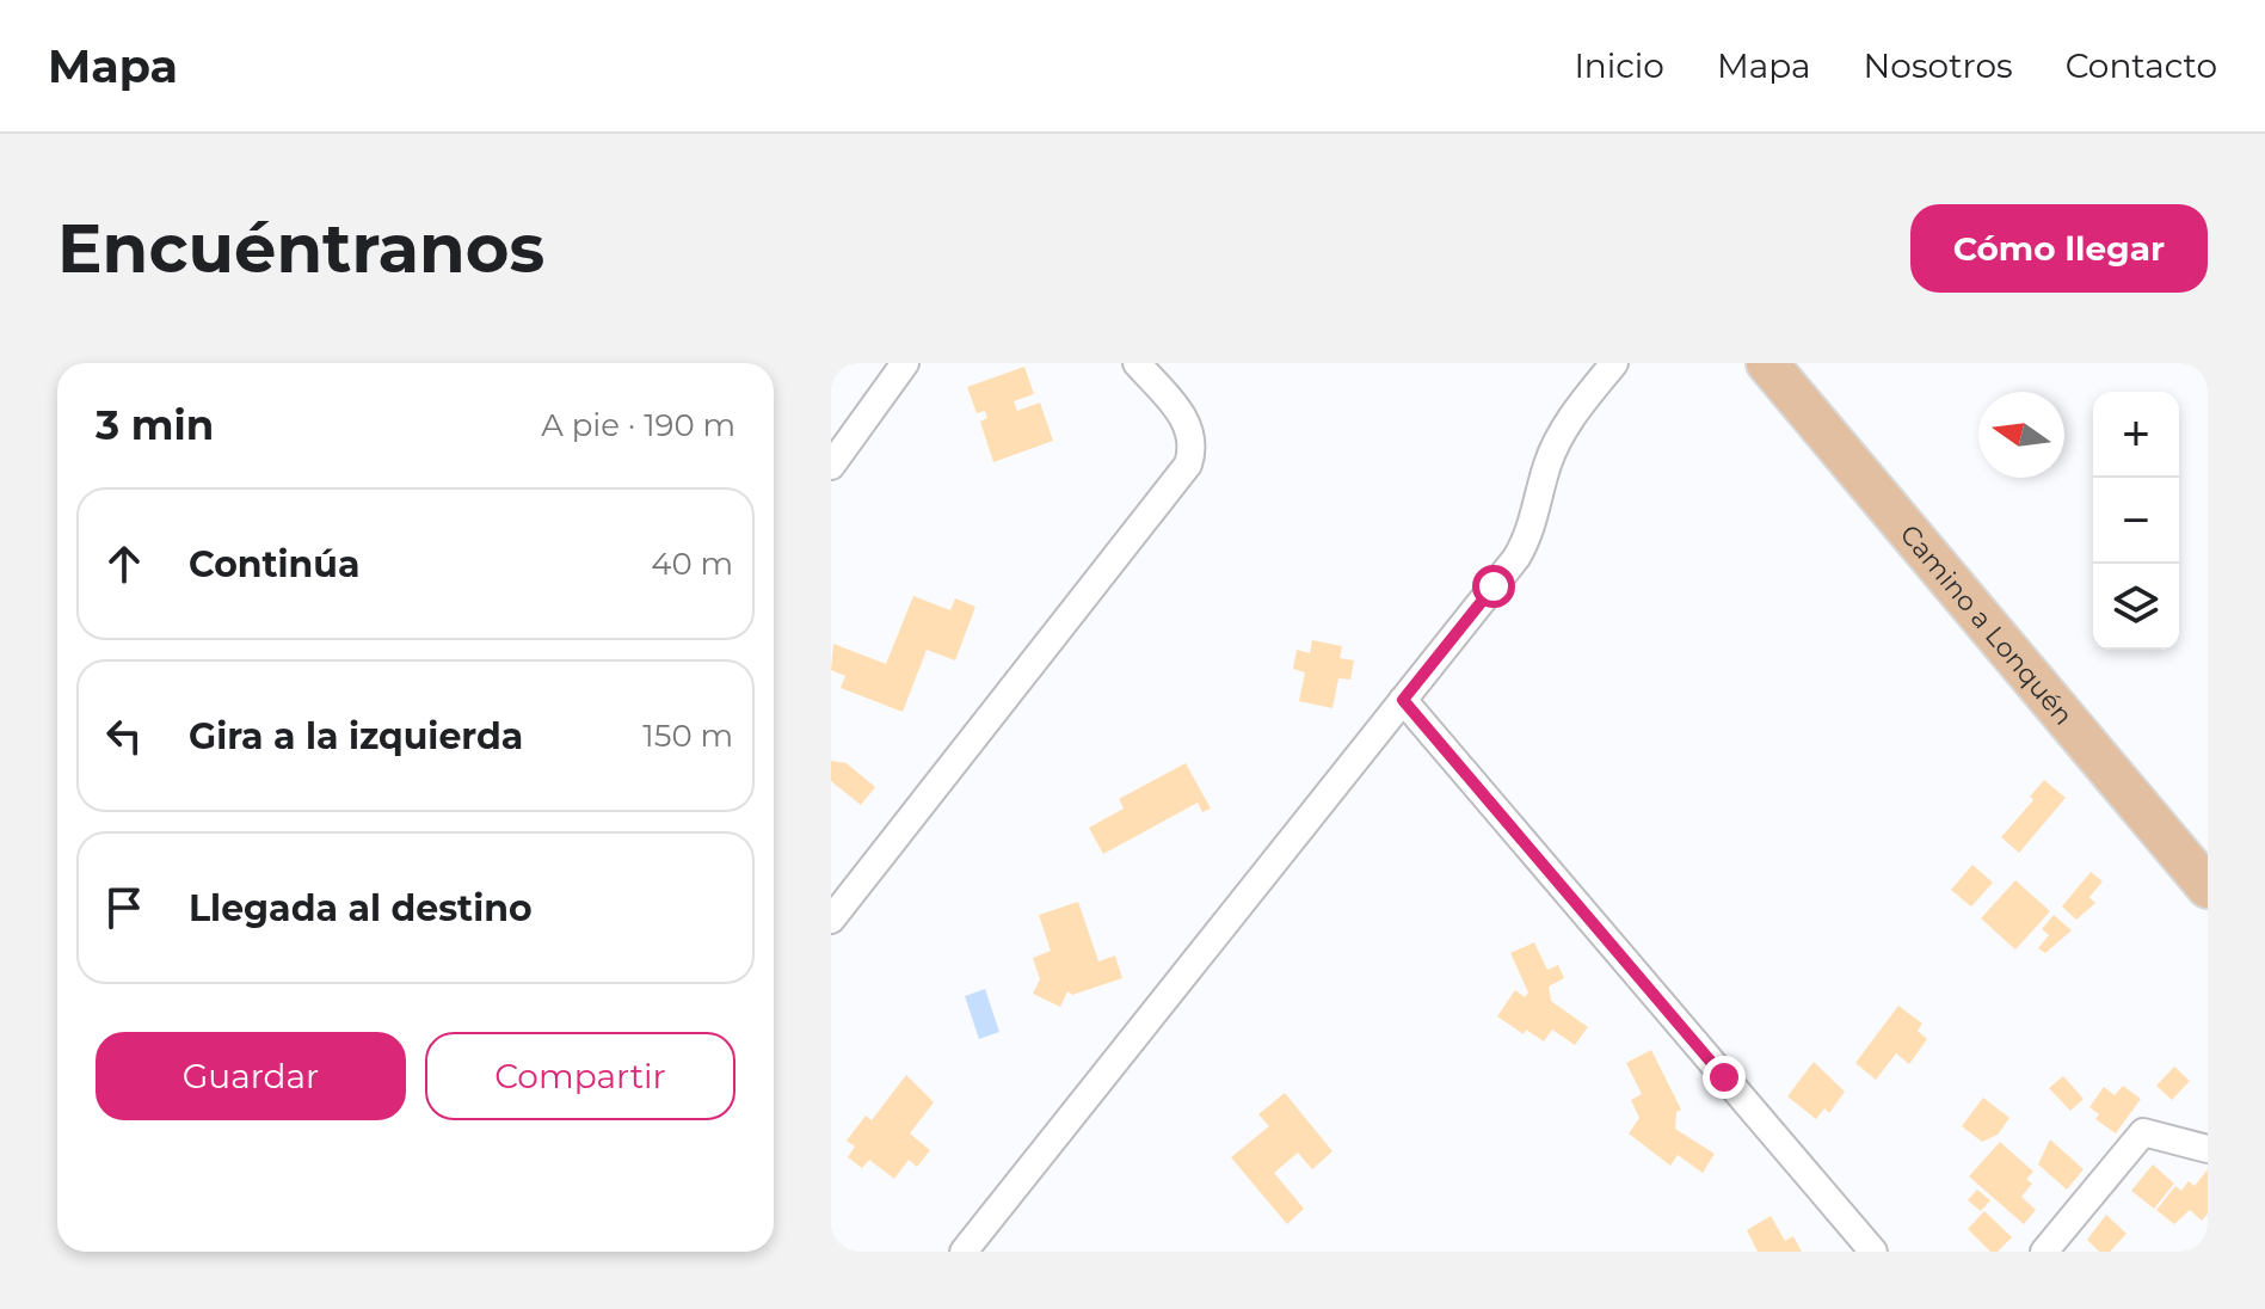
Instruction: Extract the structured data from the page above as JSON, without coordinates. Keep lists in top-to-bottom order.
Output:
{
  "streets": {
    "main road": ["Camino a Lonquén"]
  },
  "north": "left",
  "page": {
    "header": "Mapa",
    "nav": [
      "Inicio",
      "Mapa",
      "Nosotros",
      "Contacto"
    ],
    "buttons": [
      "Cómo llegar",
      ["Guardar", "Compartir"]
    ],
    "title": "Encuéntranos",
    "heading": ["3 min", "A pie · 190 m"],
    "map_buttons": ["+", "−"],
    "list": [
      ["Continúa", "40 m"],
      ["Gira a la izquierda", "150 m"],
      "Llegada al destino"
    ]
  }
}
